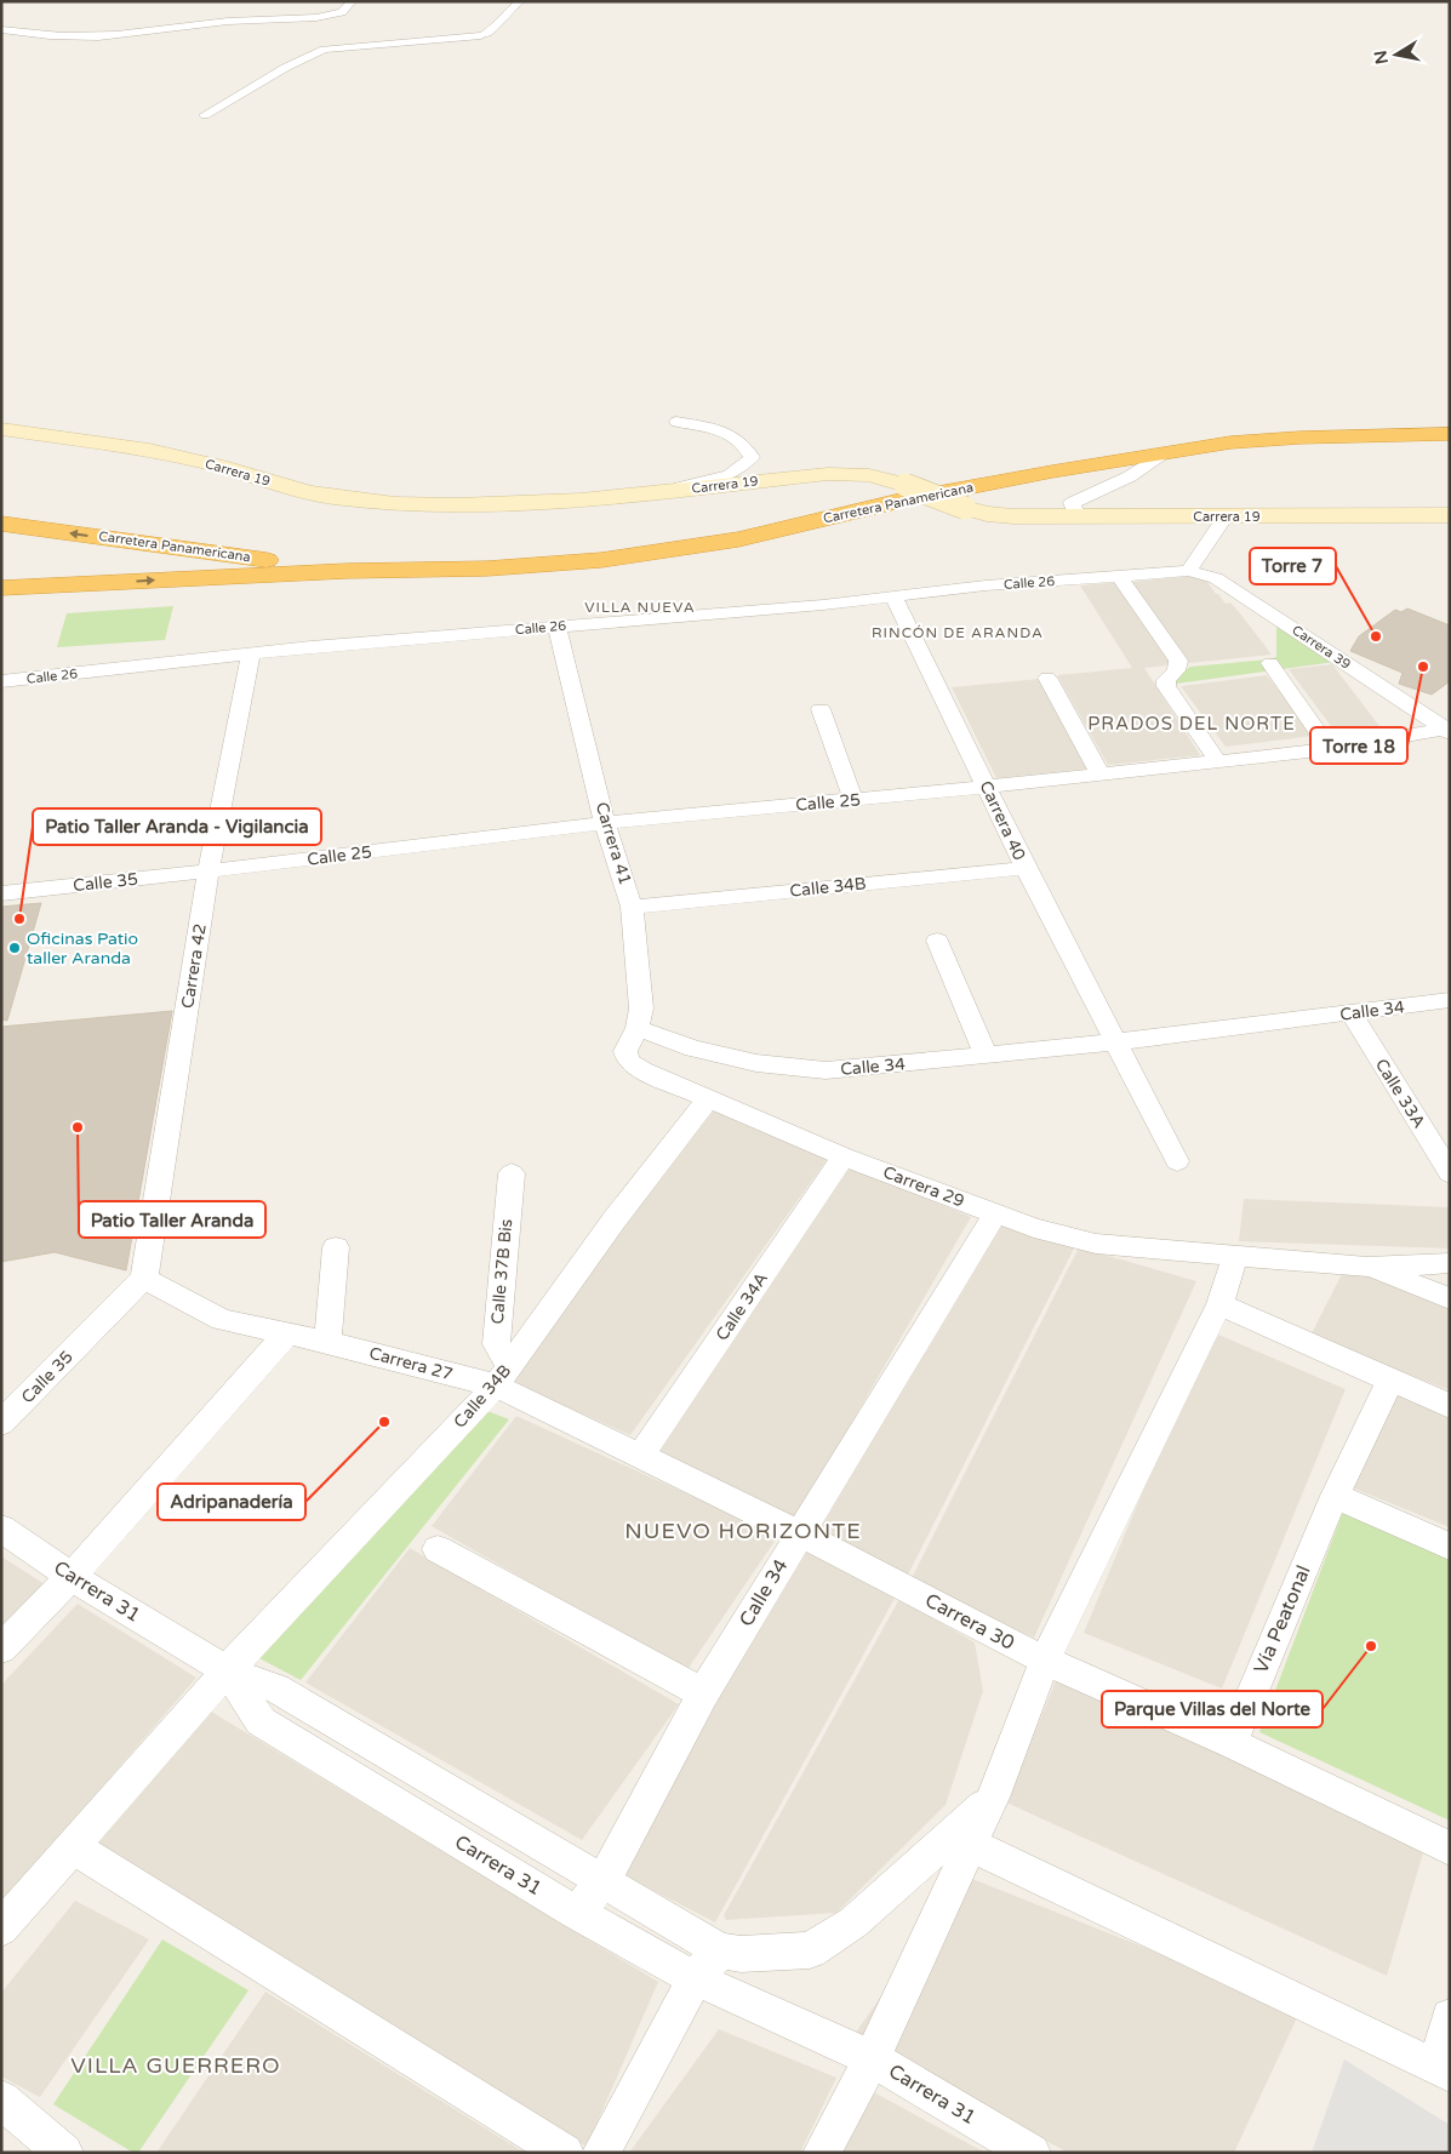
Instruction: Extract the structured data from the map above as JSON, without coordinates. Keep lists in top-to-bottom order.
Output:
{
  "streets": {
    "highway": ["Carretera Panamericana"],
    "street": [
      "Carrera 19",
      "Calle 26",
      "Carrera 39",
      "Calle 25",
      "Carrera 40",
      "Carrera 41",
      "Calle 35",
      "Calle 34B",
      "Carrera 42",
      "Calle 34",
      "Calle 33A",
      "Carrera 29",
      "Calle 37B Bis",
      "Calle 34A",
      "Carrera 27",
      "Carrera 31",
      "Vía Peatonal",
      "Carrera 30"
    ]
  },
  "crossings": [
    ["Calle 26", "Carrera 39"],
    ["Calle 26", "Carrera 40"],
    ["Calle 26", "Carrera 41"],
    ["Calle 26", "Carrera 42"],
    ["Carrera 39", "Calle 25"],
    ["Calle 25", "Carrera 40"],
    ["Calle 25", "Carrera 41"],
    ["Calle 25", "Calle 35"],
    ["Calle 25", "Carrera 42"],
    ["Carrera 40", "Calle 34B"],
    ["Carrera 40", "Calle 34"],
    ["Carrera 41", "Calle 34B"],
    ["Carrera 41", "Calle 34"],
    ["Carrera 41", "Carrera 29"],
    ["Calle 35", "Carrera 42"],
    ["Calle 35", "Carrera 27"],
    ["Calle 34B", "Carrera 29"],
    ["Calle 34B", "Calle 37B Bis"],
    ["Calle 34B", "Carrera 27"],
    ["Calle 34B", "Carrera 31"],
    ["Calle 34B", "Carrera 30"],
    ["Carrera 42", "Carrera 27"],
    ["Calle 34", "Calle 33A"],
    ["Calle 34", "Carrera 29"],
    ["Calle 34", "Carrera 31"],
    ["Calle 34", "Carrera 30"],
    ["Carrera 29", "Calle 34A"],
    ["Calle 37B Bis", "Carrera 27"],
    ["Calle 37B Bis", "Carrera 30"],
    ["Calle 34A", "Carrera 30"],
    ["Carrera 27", "Carrera 30"],
    ["Vía Peatonal", "Carrera 30"]
  ],
  "districts": [
    "VILLA NUEVA",
    "RINCÓN DE ARANDA",
    "PRADOS DEL NORTE",
    "NUEVO HORIZONTE",
    "VILLA GUERRERO"
  ],
  "places": [
    "Torre 7",
    "Torre 18",
    "Patio Taller Aranda - Vigilancia",
    "Oficinas Patio taller Aranda",
    "Patio Taller Aranda",
    "Adripanadería",
    "Parque Villas del Norte"
  ],
  "north": "left"
}
